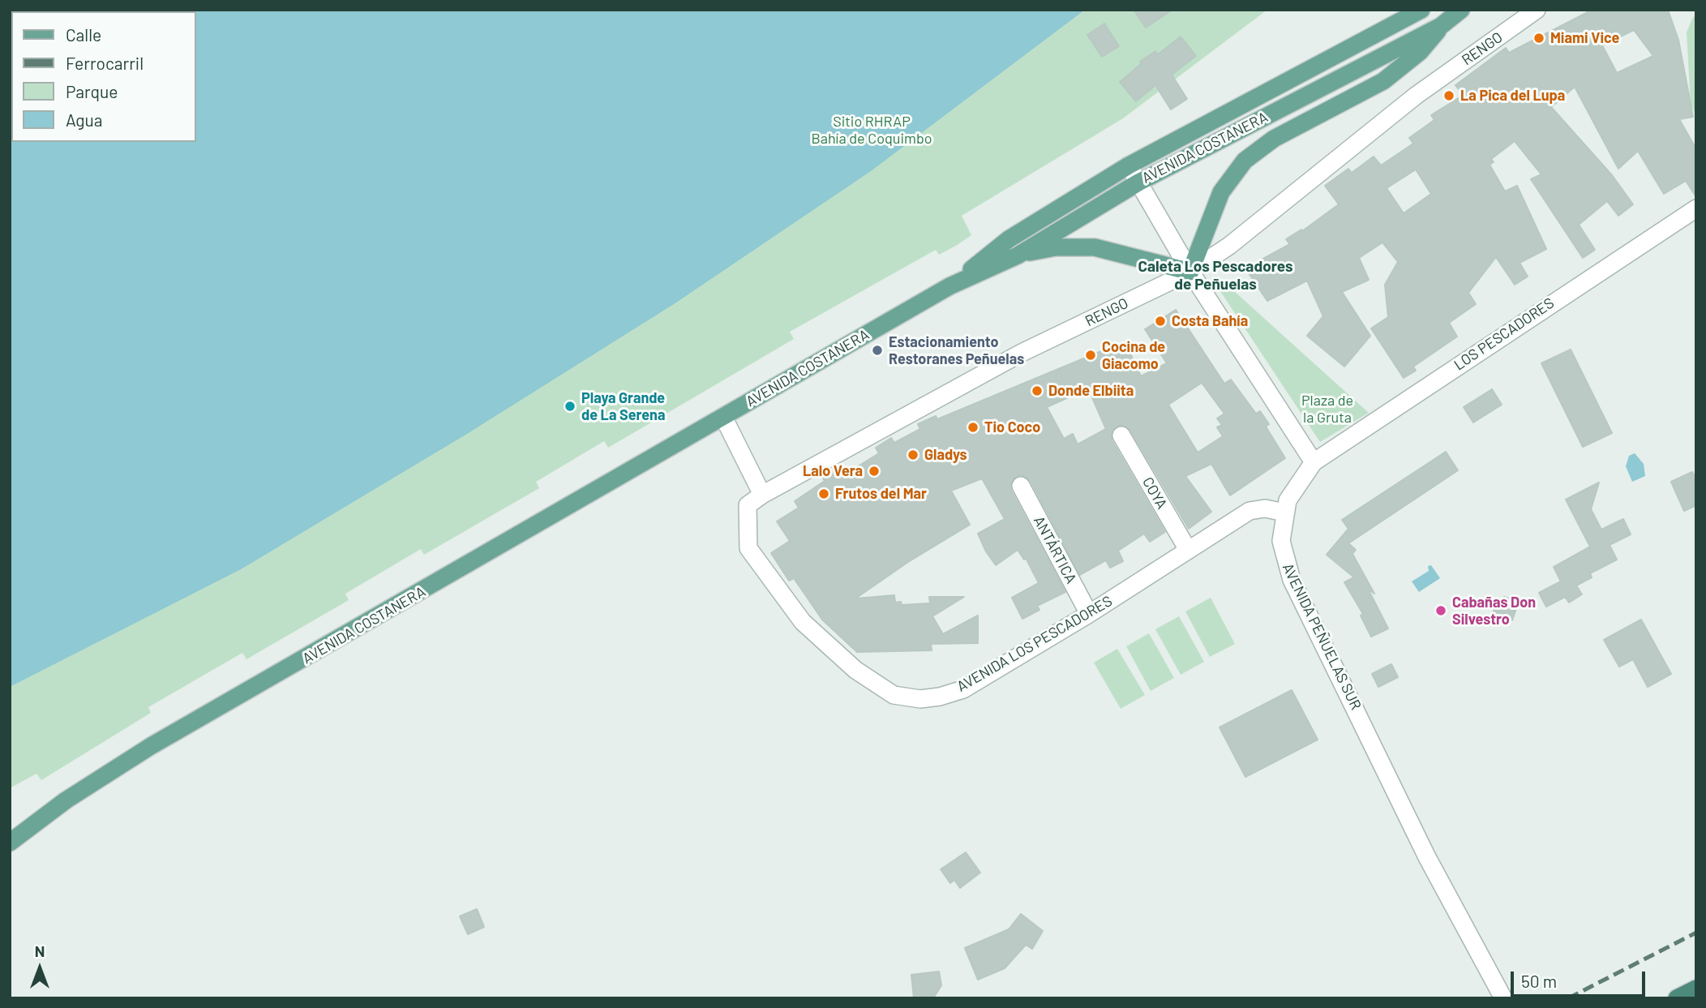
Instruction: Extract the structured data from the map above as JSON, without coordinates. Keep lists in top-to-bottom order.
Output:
{
  "streets": {
    "main road": ["AVENIDA COSTANERA"],
    "street": [
      "RENGO",
      "LOS PESCADORES",
      "COYA",
      "ANTÁRTICA",
      "AVENIDA PEÑUELAS SUR",
      "AVENIDA LOS PESCADORES"
    ]
  },
  "crossings": [
    ["RENGO", "AVENIDA LOS PESCADORES"],
    ["LOS PESCADORES", "AVENIDA PEÑUELAS SUR"],
    ["COYA", "AVENIDA LOS PESCADORES"],
    ["ANTÁRTICA", "AVENIDA LOS PESCADORES"],
    ["AVENIDA PEÑUELAS SUR", "AVENIDA LOS PESCADORES"]
  ],
  "districts": ["Caleta Los Pescadores de Peñuelas"],
  "parks": ["Sitio RHRAP Bahía de Coquimbo", "Plaza de la Gruta"],
  "places": [
    "Miami Vice",
    "La Pica del Lupa",
    "Costa Bahía",
    "Estacionamiento Restoranes Peñuelas",
    "Cocina de Giacomo",
    "Donde Elbiita",
    "Playa Grande de La Serena",
    "Tio Coco",
    "Gladys",
    "Lalo Vera",
    "Frutos del Mar",
    "Cabañas Don Silvestro"
  ],
  "legend": [
    "Calle",
    "Ferrocarril",
    "Parque",
    "Agua"
  ],
  "scale_bar": "50 m",
  "north": "top"
}
